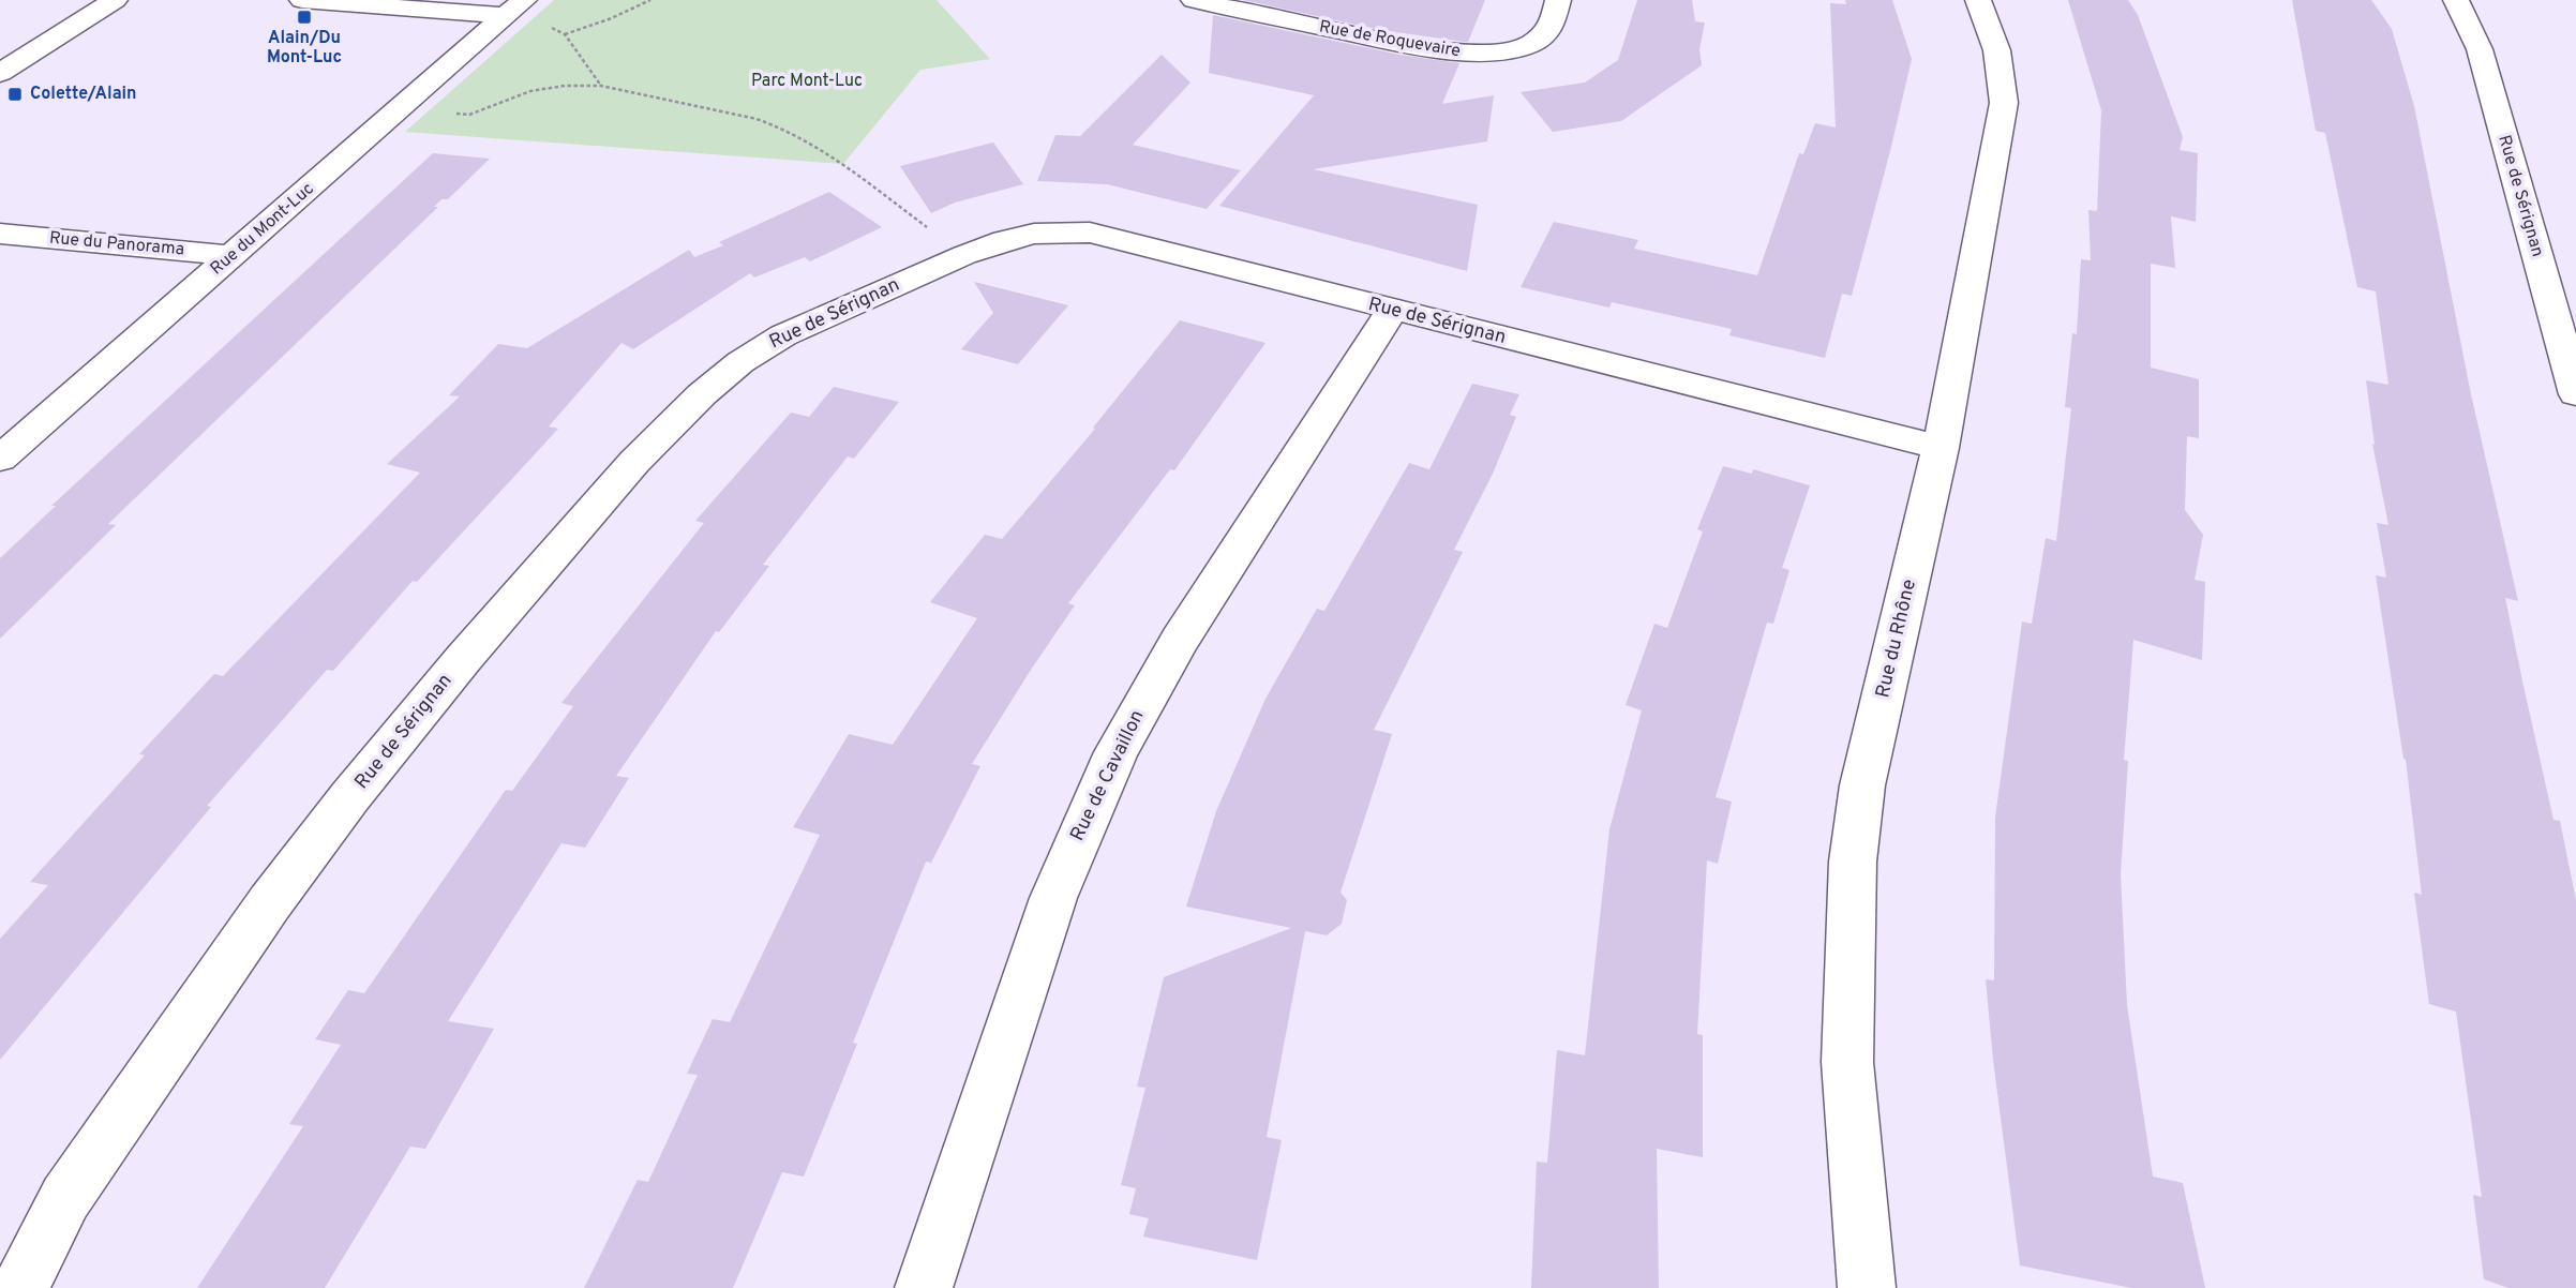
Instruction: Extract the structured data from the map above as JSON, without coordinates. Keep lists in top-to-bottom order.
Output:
{
  "streets": {
    "street": [
      "Rue de Roquevaire",
      "Rue de Sérignan",
      "Rue du Mont-Luc",
      "Rue du Panorama",
      "Rue du Rhône",
      "Rue de Cavaillon"
    ]
  },
  "crossings": [
    ["Rue de Sérignan", "Rue du Rhône"],
    ["Rue de Sérignan", "Rue de Cavaillon"],
    ["Rue du Mont-Luc", "Rue du Panorama"]
  ],
  "parks": ["Parc Mont-Luc"],
  "places": {
    "transit": ["Alain/Du Mont-Luc", "Colette/Alain"]
  }
}
